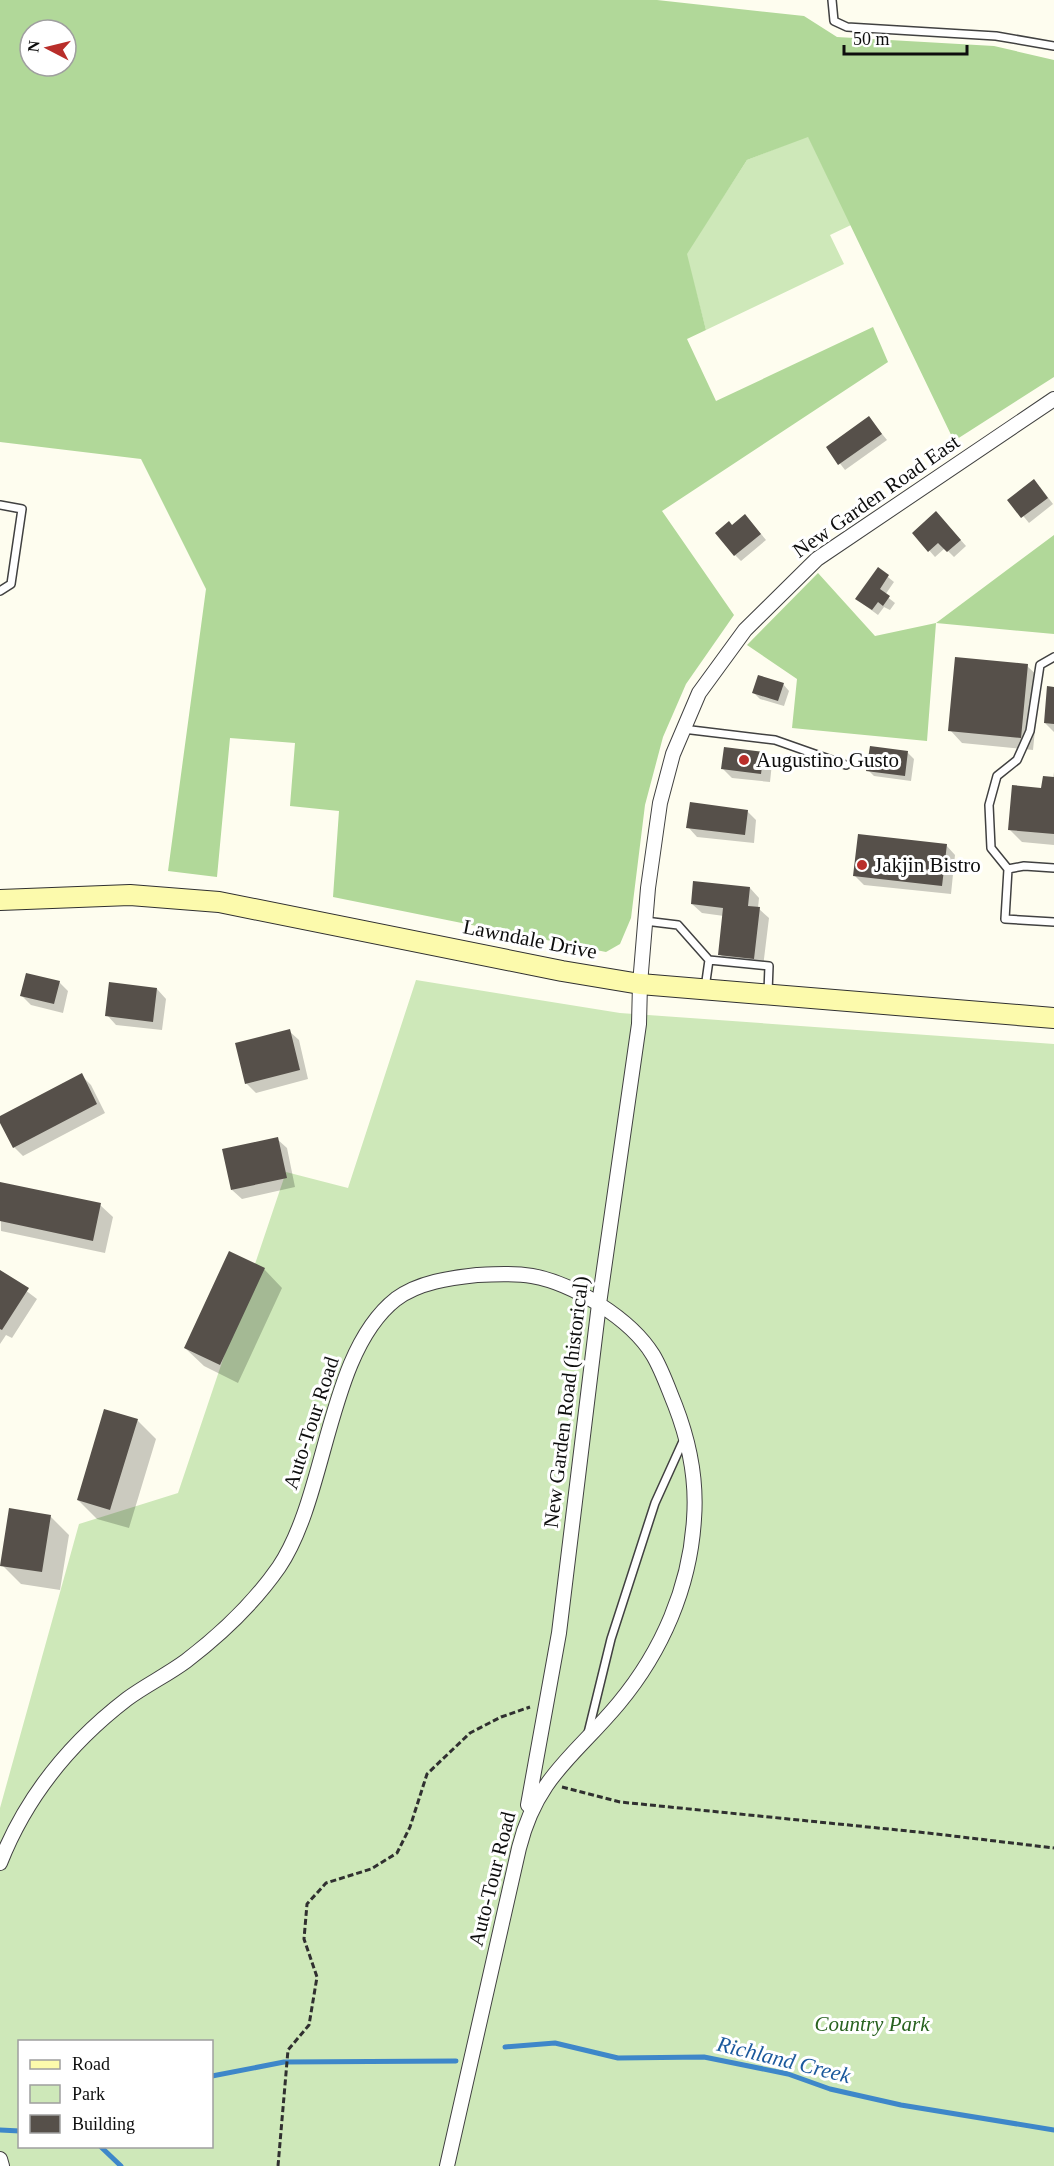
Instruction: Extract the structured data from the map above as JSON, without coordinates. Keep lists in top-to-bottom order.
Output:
{
  "streets": {
    "main road": ["Lawndale Drive"],
    "street": ["New Garden Road East", "New Garden Road (historical)", "Auto-Tour Road"]
  },
  "crossings": [
    ["New Garden Road East", "Lawndale Drive"],
    ["New Garden Road East", "New Garden Road (historical)"],
    ["Lawndale Drive", "New Garden Road (historical)"],
    ["New Garden Road (historical)", "Auto-Tour Road"]
  ],
  "water": ["Richland Creek"],
  "parks": ["Country Park"],
  "places": ["Augustino Gusto", "Jakjin Bistro"],
  "legend": ["Road", "Park", "Building"],
  "scale_bar": "50 m",
  "north": "left"
}
